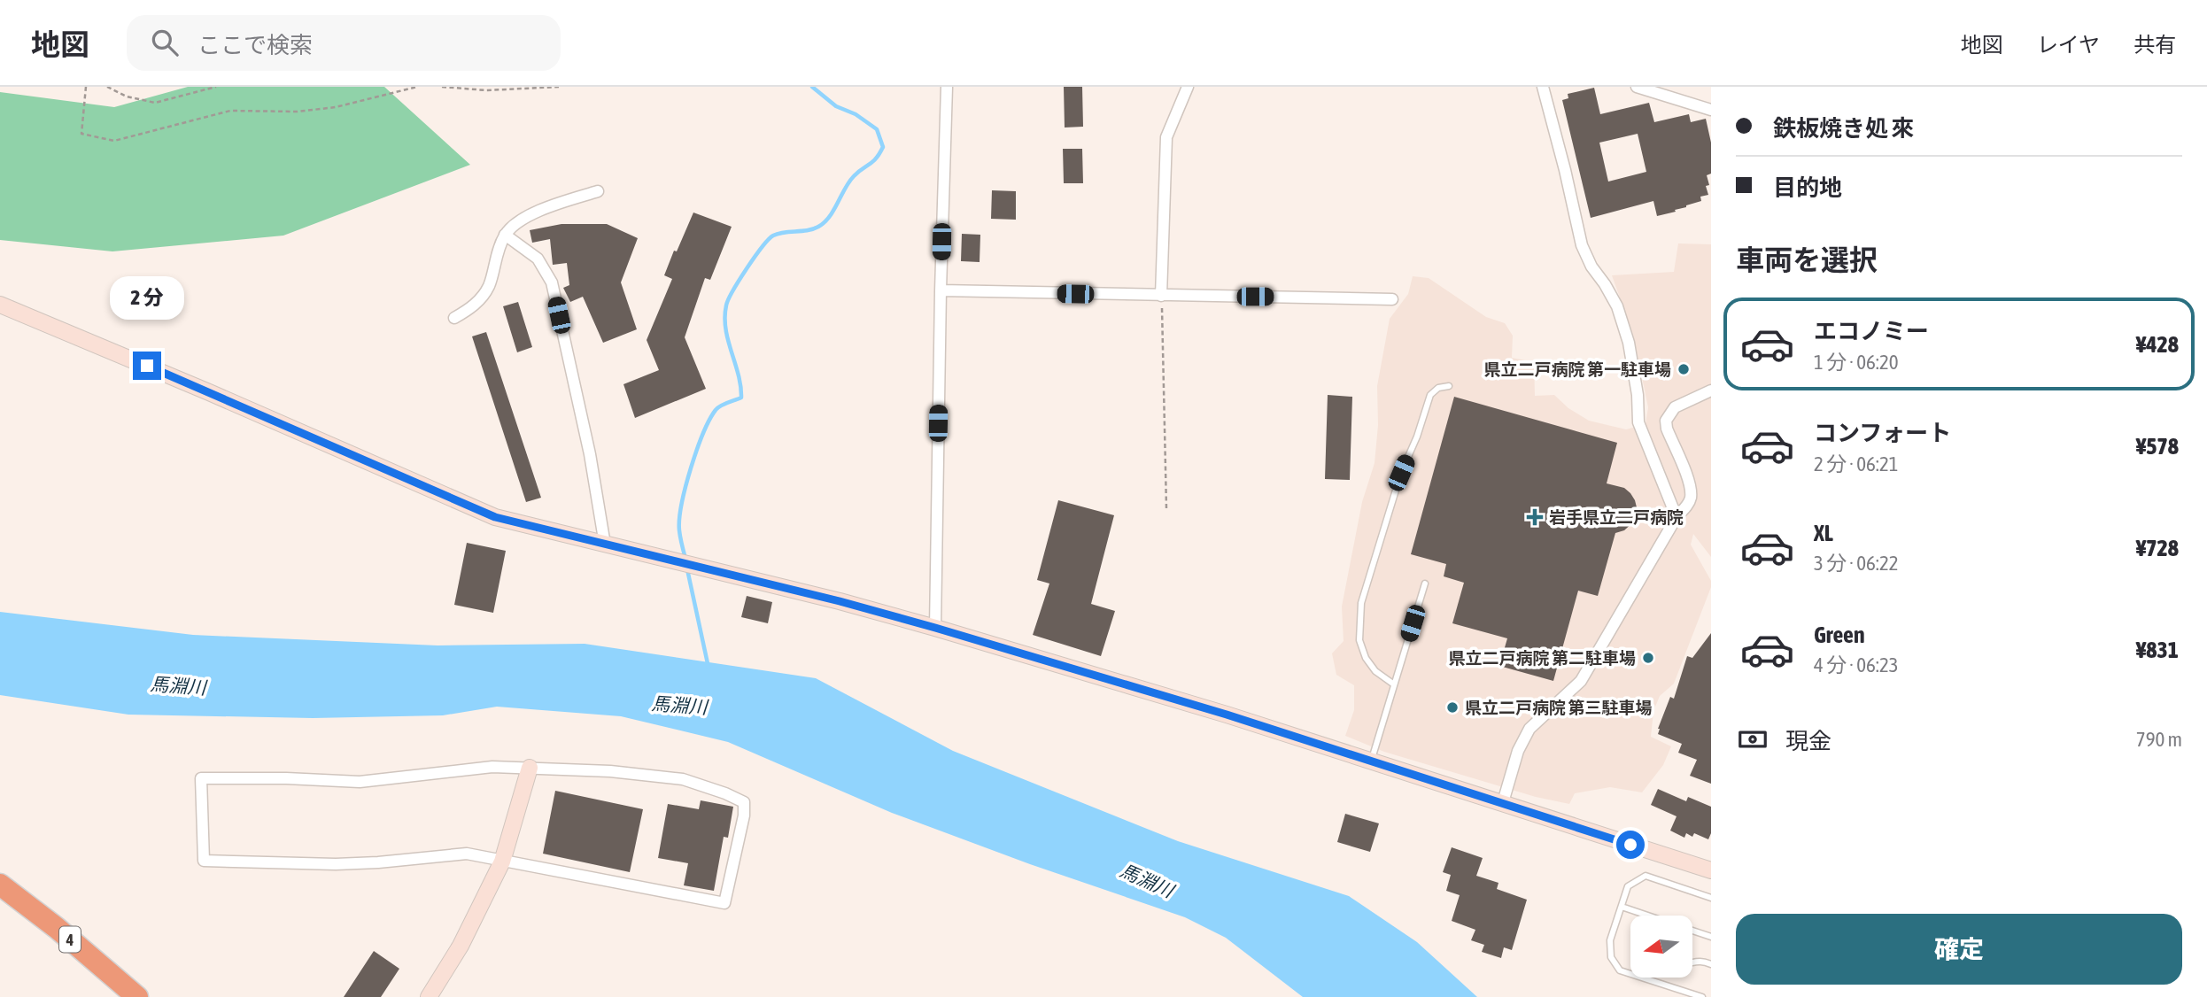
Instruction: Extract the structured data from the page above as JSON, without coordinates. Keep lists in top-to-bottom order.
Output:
{
  "streets": {
    "highway": ["4"]
  },
  "water": ["馬淵川"],
  "places": {
    "other": ["県立二戸病院 第一駐車場", "県立二戸病院 第二駐車場", "県立二戸病院 第三駐車場"],
    "health": ["岩手県立二戸病院"]
  },
  "north": "left",
  "page": {
    "header": "地図",
    "search": "ここで検索",
    "nav": ["地図", "レイヤ", "共有"],
    "banner": ["鉄板焼き処 來", "目的地"],
    "heading": "車両を選択",
    "bubble": "2 分",
    "list": [
      {
        "name": "エコノミー",
        "note": "1 分 · 06:20",
        "value": "¥428"
      },
      {
        "name": "コンフォート",
        "note": "2 分 · 06:21",
        "value": "¥578"
      },
      {
        "name": "XL",
        "note": "3 分 · 06:22",
        "value": "¥728"
      },
      {
        "name": "Green",
        "note": "4 分 · 06:23",
        "value": "¥831"
      }
    ],
    "pay": ["現金", "790 m"],
    "buttons": "確定"
  }
}
